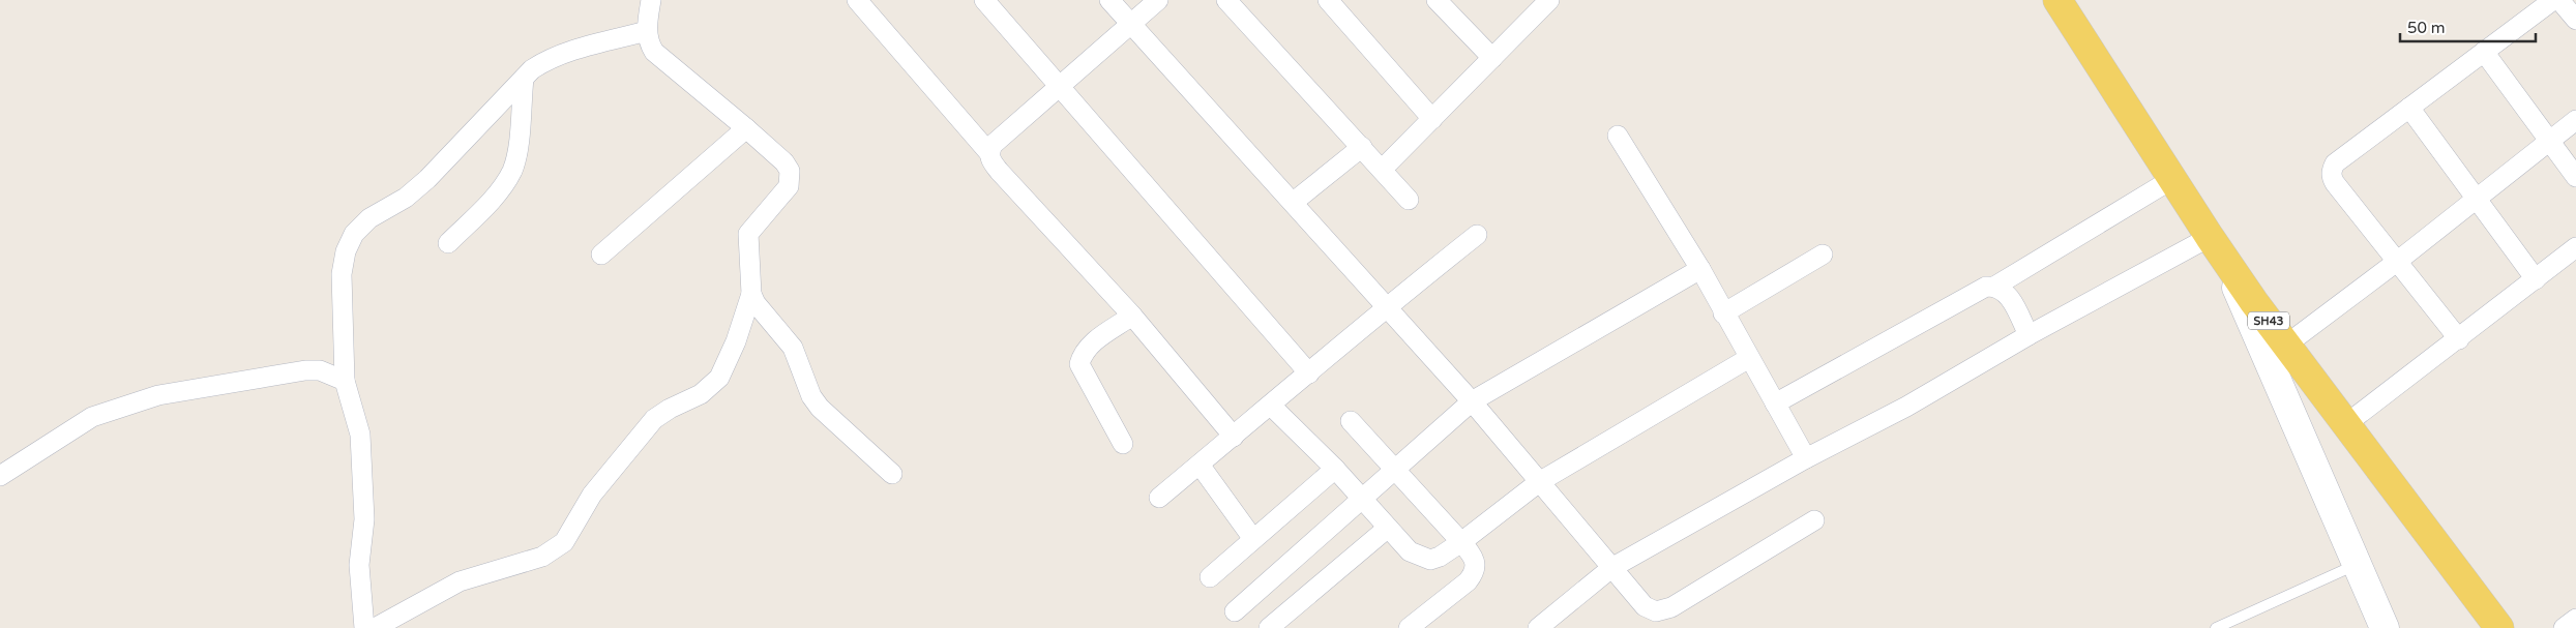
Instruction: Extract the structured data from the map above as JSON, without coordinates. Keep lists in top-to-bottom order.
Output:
{
  "streets": {
    "main road": ["SH43"]
  },
  "scale_bar": "50 m"
}
